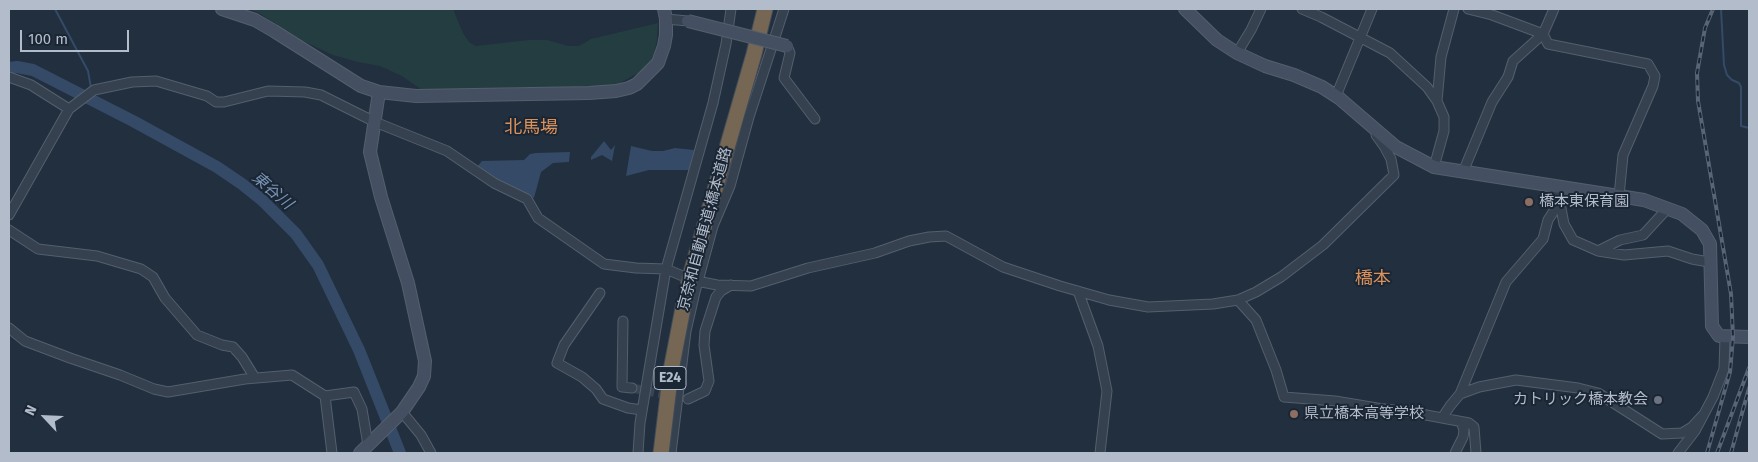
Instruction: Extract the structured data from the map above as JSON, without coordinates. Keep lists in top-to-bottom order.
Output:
{
  "streets": {
    "highway": ["京奈和自動車道;橋本道路", "E24"]
  },
  "districts": ["北馬場", "橋本"],
  "water": ["東谷川"],
  "places": ["橋本東保育園", "カトリック橋本教会", "県立橋本高等学校"],
  "scale_bar": "100 m",
  "north": "top left"
}
